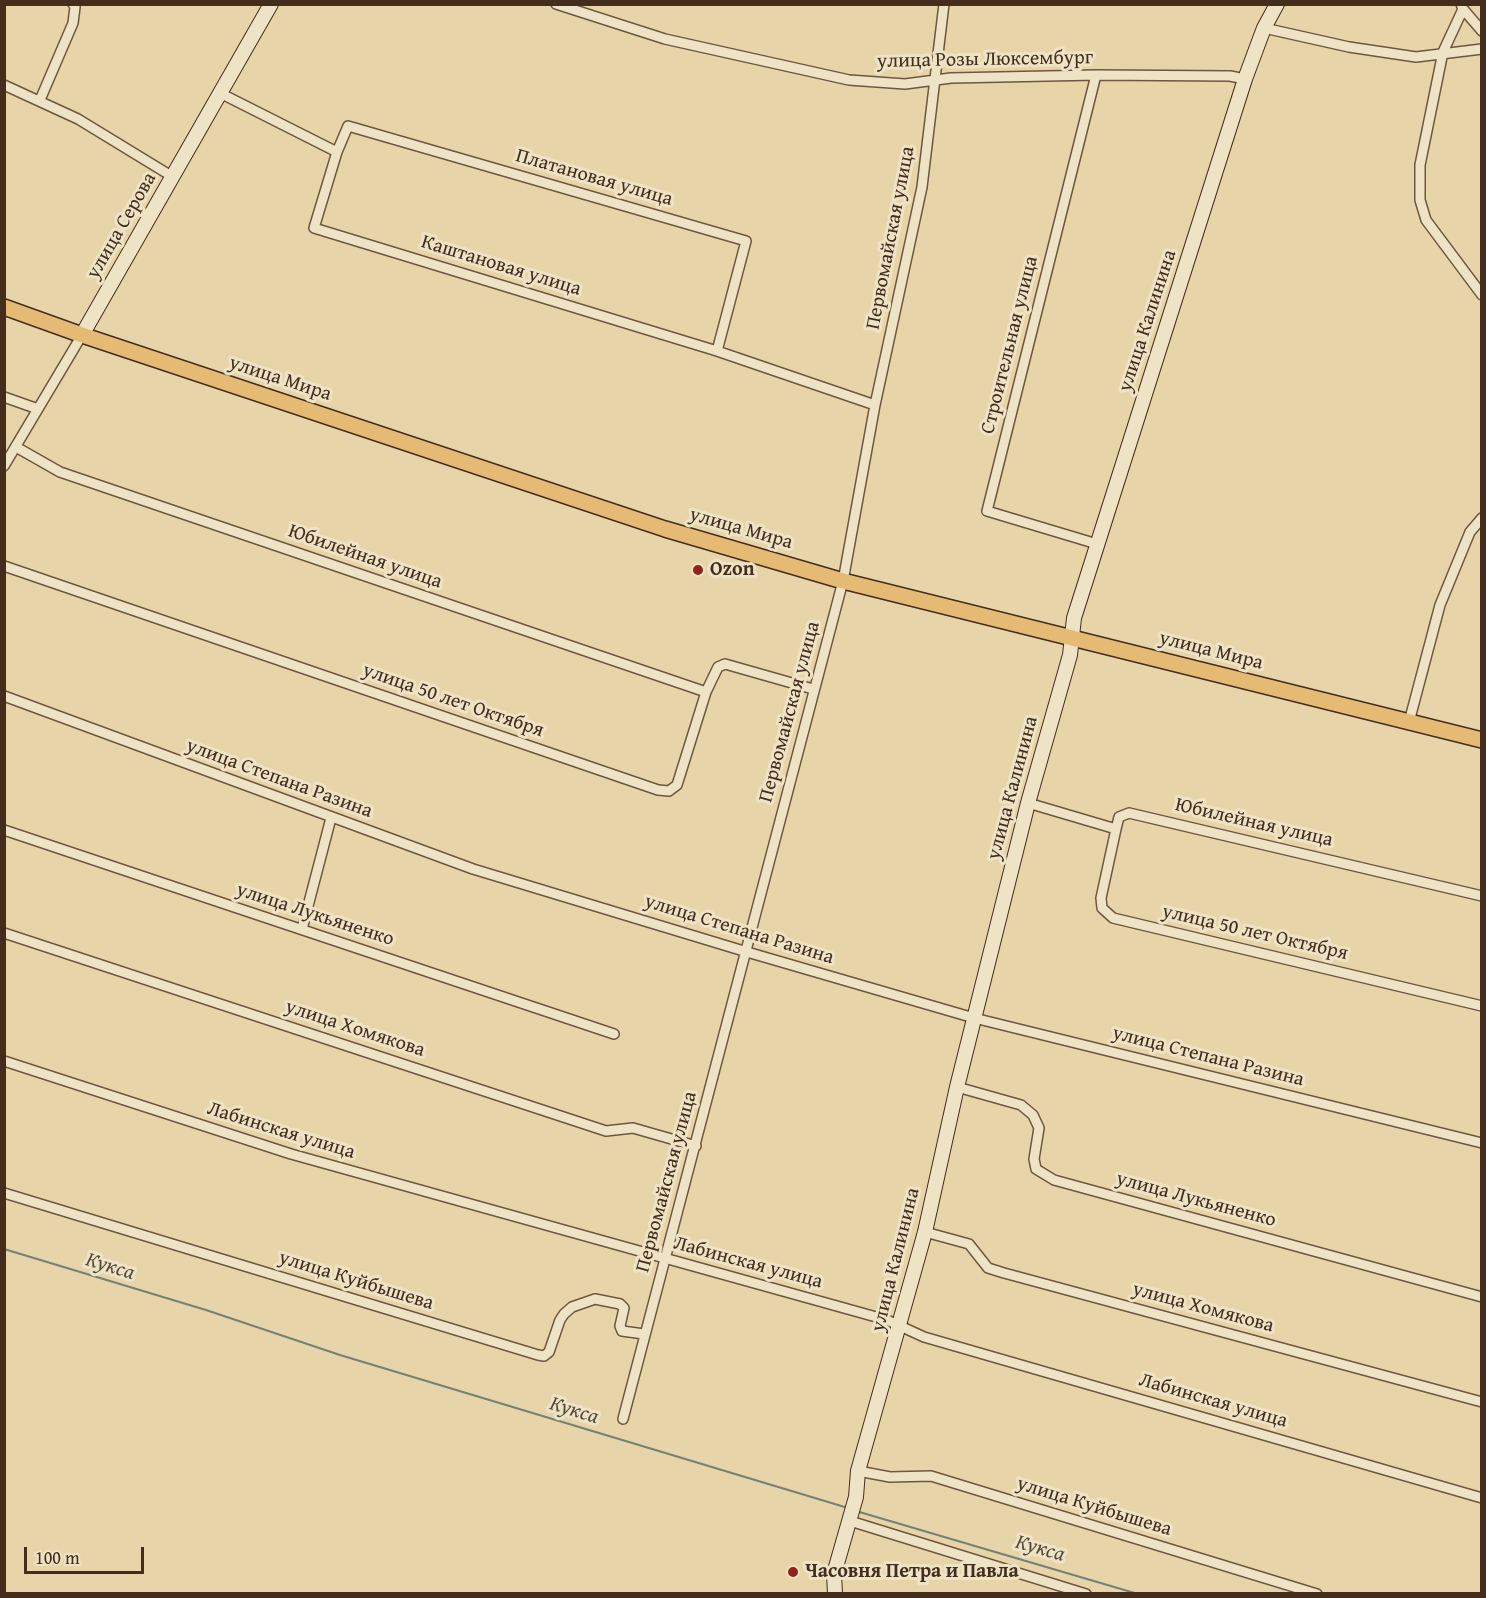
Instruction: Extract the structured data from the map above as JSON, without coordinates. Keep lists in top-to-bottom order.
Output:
{
  "streets": {
    "main road": ["улица Мира"],
    "street": [
      "улица Розы Люксембург",
      "Платановая улица",
      "улица Серова",
      "Первомайская улица",
      "Каштановая улица",
      "улица Калинина",
      "Строительная улица",
      "Юбилейная улица",
      "улица 50 лет Октября",
      "улица Степана Разина",
      "улица Лукьяненко",
      "улица Хомякова",
      "Лабинская улица",
      "улица Куйбышева"
    ]
  },
  "crossings": [
    ["улица Розы Люксембург", "Первомайская улица"],
    ["улица Розы Люксембург", "улица Калинина"],
    ["улица Розы Люксембург", "Строительная улица"],
    ["Платановая улица", "Каштановая улица"],
    ["улица Серова", "улица Мира"],
    ["улица Серова", "Юбилейная улица"],
    ["Первомайская улица", "Каштановая улица"],
    ["Первомайская улица", "улица Мира"],
    ["Первомайская улица", "улица 50 лет Октября"],
    ["Первомайская улица", "улица Степана Разина"],
    ["Первомайская улица", "улица Хомякова"],
    ["Первомайская улица", "Лабинская улица"],
    ["Первомайская улица", "улица Куйбышева"],
    ["улица Калинина", "Строительная улица"],
    ["улица Калинина", "улица Мира"],
    ["улица Калинина", "улица Степана Разина"],
    ["улица Калинина", "улица Лукьяненко"],
    ["улица Калинина", "улица Хомякова"],
    ["улица Калинина", "Лабинская улица"],
    ["улица Калинина", "улица Куйбышева"],
    ["Юбилейная улица", "улица 50 лет Октября"]
  ],
  "water": ["Кукса"],
  "places": ["Ozon", "Часовня Петра и Павла"],
  "scale_bar": "100 m"
}
